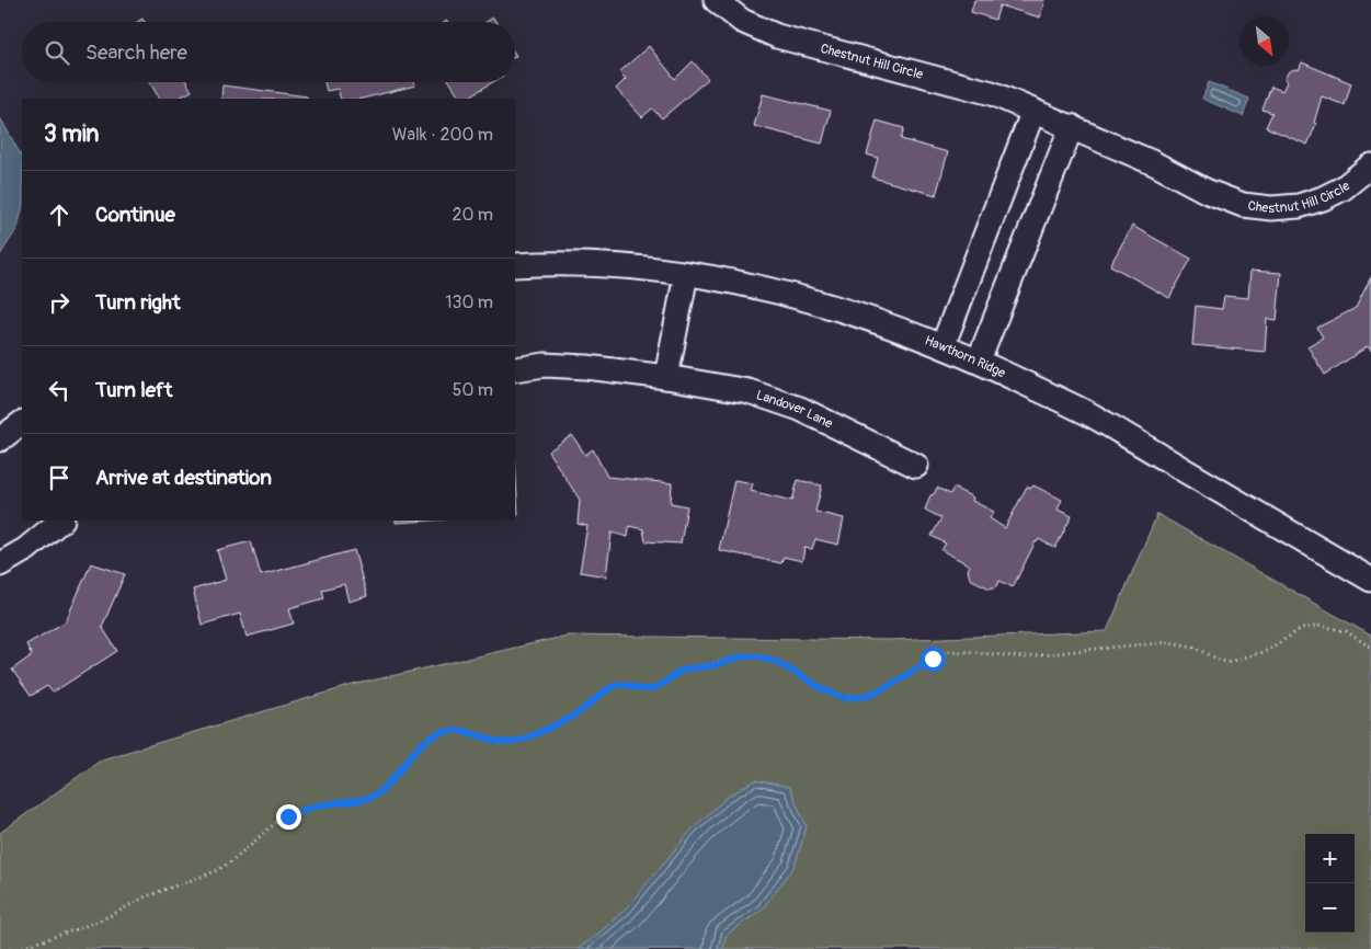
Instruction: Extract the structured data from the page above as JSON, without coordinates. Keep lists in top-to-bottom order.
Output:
{
  "streets": {
    "street": ["Chestnut Hill Circle", "Hawthorn Ridge", "Landover Lane"]
  },
  "north": "bottom right",
  "page": {
    "search": "Search here",
    "heading": ["3 min", "Walk · 200 m"],
    "list": [
      ["Continue", "20 m"],
      ["Turn right", "130 m"],
      ["Turn left", "50 m"],
      "Arrive at destination"
    ],
    "map_buttons": ["+", "−"]
  }
}
